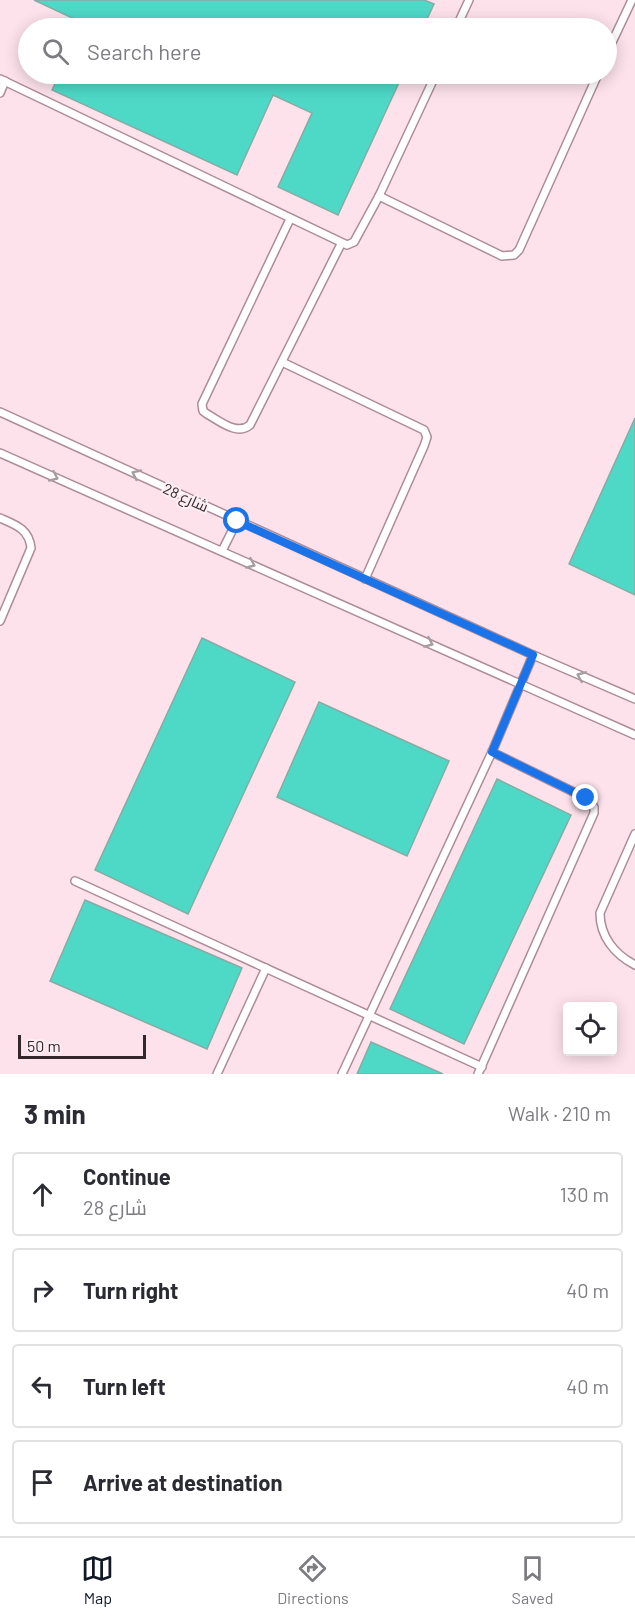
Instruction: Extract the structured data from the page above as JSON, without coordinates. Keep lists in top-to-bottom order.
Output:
{
  "streets": {
    "lane": ["شارع 28"]
  },
  "scale_bar": "50 m",
  "page": {
    "search": "Search here",
    "scale": "50 m",
    "heading": ["3 min", "Walk · 210 m"],
    "list": [
      ["Continue", "شارع 28", "130 m"],
      ["Turn right", "40 m"],
      ["Turn left", "40 m"],
      "Arrive at destination"
    ],
    "nav": ["Map", "Directions", "Saved"]
  }
}
